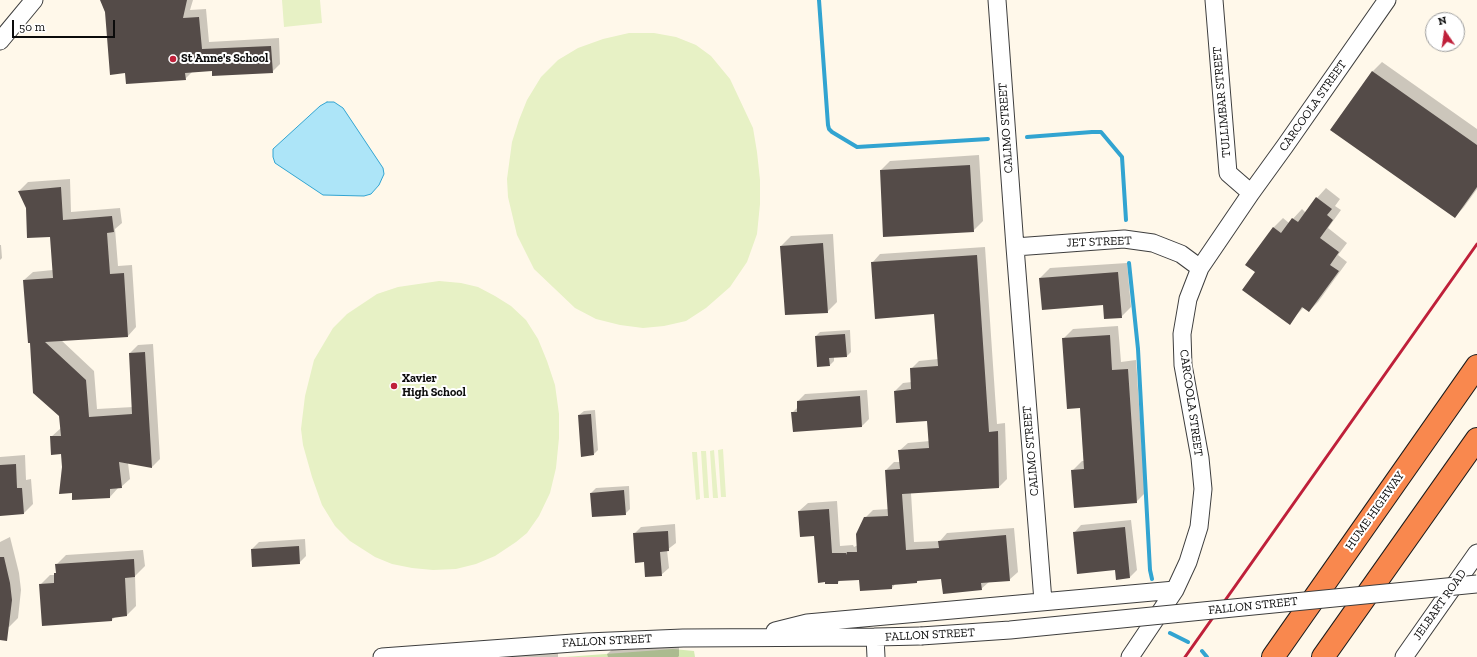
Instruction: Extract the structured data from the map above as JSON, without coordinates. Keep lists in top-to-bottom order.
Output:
{
  "streets": {
    "highway": ["HUME HIGHWAY"],
    "street": [
      "TULLIMBAR STREET",
      "CARCOOLA STREET",
      "CALIMO STREET",
      "JET STREET",
      "JELBART ROAD",
      "FALLON STREET"
    ]
  },
  "crossings": [
    ["TULLIMBAR STREET", "CARCOOLA STREET"],
    ["CARCOOLA STREET", "JET STREET"],
    ["CALIMO STREET", "JET STREET"]
  ],
  "places": ["St Anne's School", "Xavier High School"],
  "scale_bar": "50 m",
  "north": "top"
}
